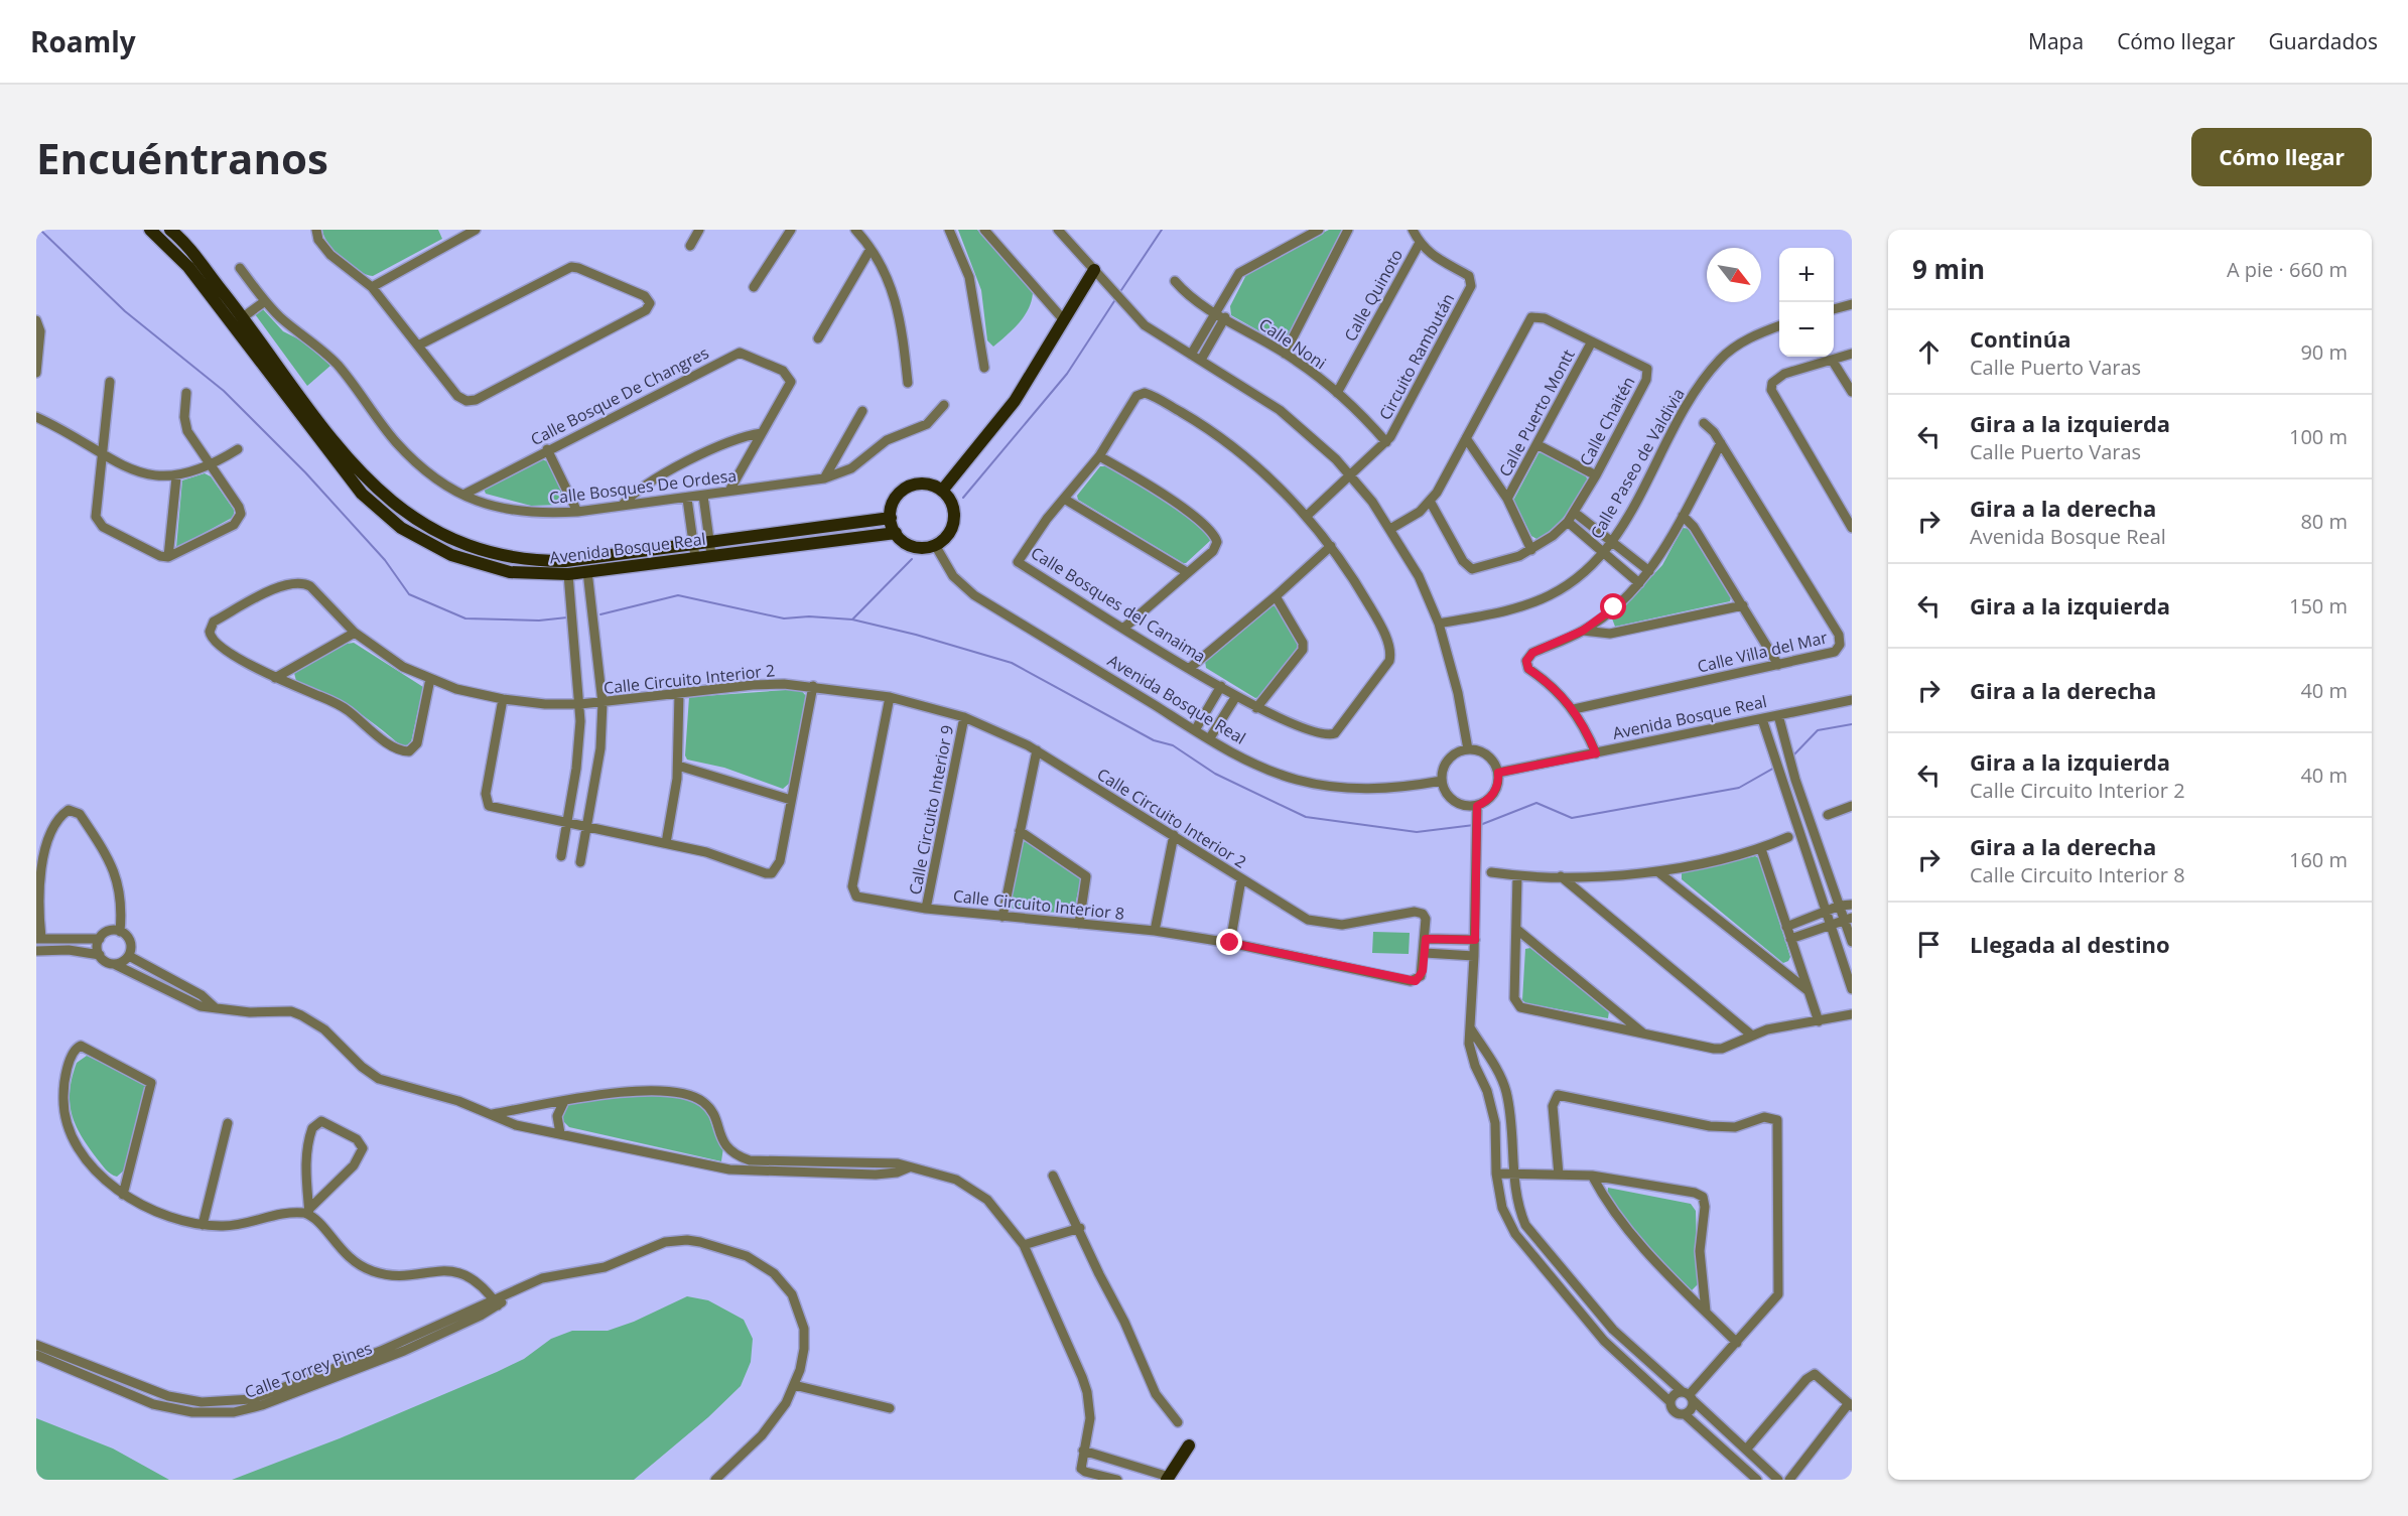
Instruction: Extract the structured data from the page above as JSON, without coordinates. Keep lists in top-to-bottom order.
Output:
{
  "streets": {
    "main road": ["Avenida Bosque Real"],
    "street": [
      "Calle Quinoto",
      "Calle Noni",
      "Circuito Rambután",
      "Calle Bosque De Changres",
      "Calle Puerto Montt",
      "Calle Chaitén",
      "Calle Paseo de Valdivia",
      "Calle Bosques De Ordesa",
      "Calle Bosques del Canaima",
      "Calle Villa del Mar",
      "Calle Circuito Interior 2",
      "Calle Circuito Interior 9",
      "Calle Circuito Interior 8",
      "Calle Torrey Pines"
    ]
  },
  "crossings": [
    ["Calle Quinoto", "Calle Noni"],
    ["Calle Quinoto", "Circuito Rambután"],
    ["Calle Noni", "Circuito Rambután"],
    ["Circuito Rambután", "Calle Bosques del Canaima"],
    ["Calle Bosque De Changres", "Calle Bosques De Ordesa"],
    ["Calle Puerto Montt", "Calle Chaitén"],
    ["Calle Circuito Interior 2", "Calle Circuito Interior 9"],
    ["Calle Circuito Interior 2", "Calle Circuito Interior 8"],
    ["Calle Circuito Interior 9", "Calle Circuito Interior 8"]
  ],
  "north": "bottom right",
  "page": {
    "header": "Roamly",
    "nav": ["Mapa", "Cómo llegar", "Guardados"],
    "buttons": "Cómo llegar",
    "title": "Encuéntranos",
    "heading": ["9 min", "A pie · 660 m"],
    "map_buttons": ["+", "−"],
    "list": [
      ["Continúa", "Calle Puerto Varas", "90 m"],
      ["Gira a la izquierda", "Calle Puerto Varas", "100 m"],
      ["Gira a la derecha", "Avenida Bosque Real", "80 m"],
      ["Gira a la izquierda", "150 m"],
      ["Gira a la derecha", "40 m"],
      ["Gira a la izquierda", "Calle Circuito Interior 2", "40 m"],
      ["Gira a la derecha", "Calle Circuito Interior 8", "160 m"],
      "Llegada al destino"
    ]
  }
}
